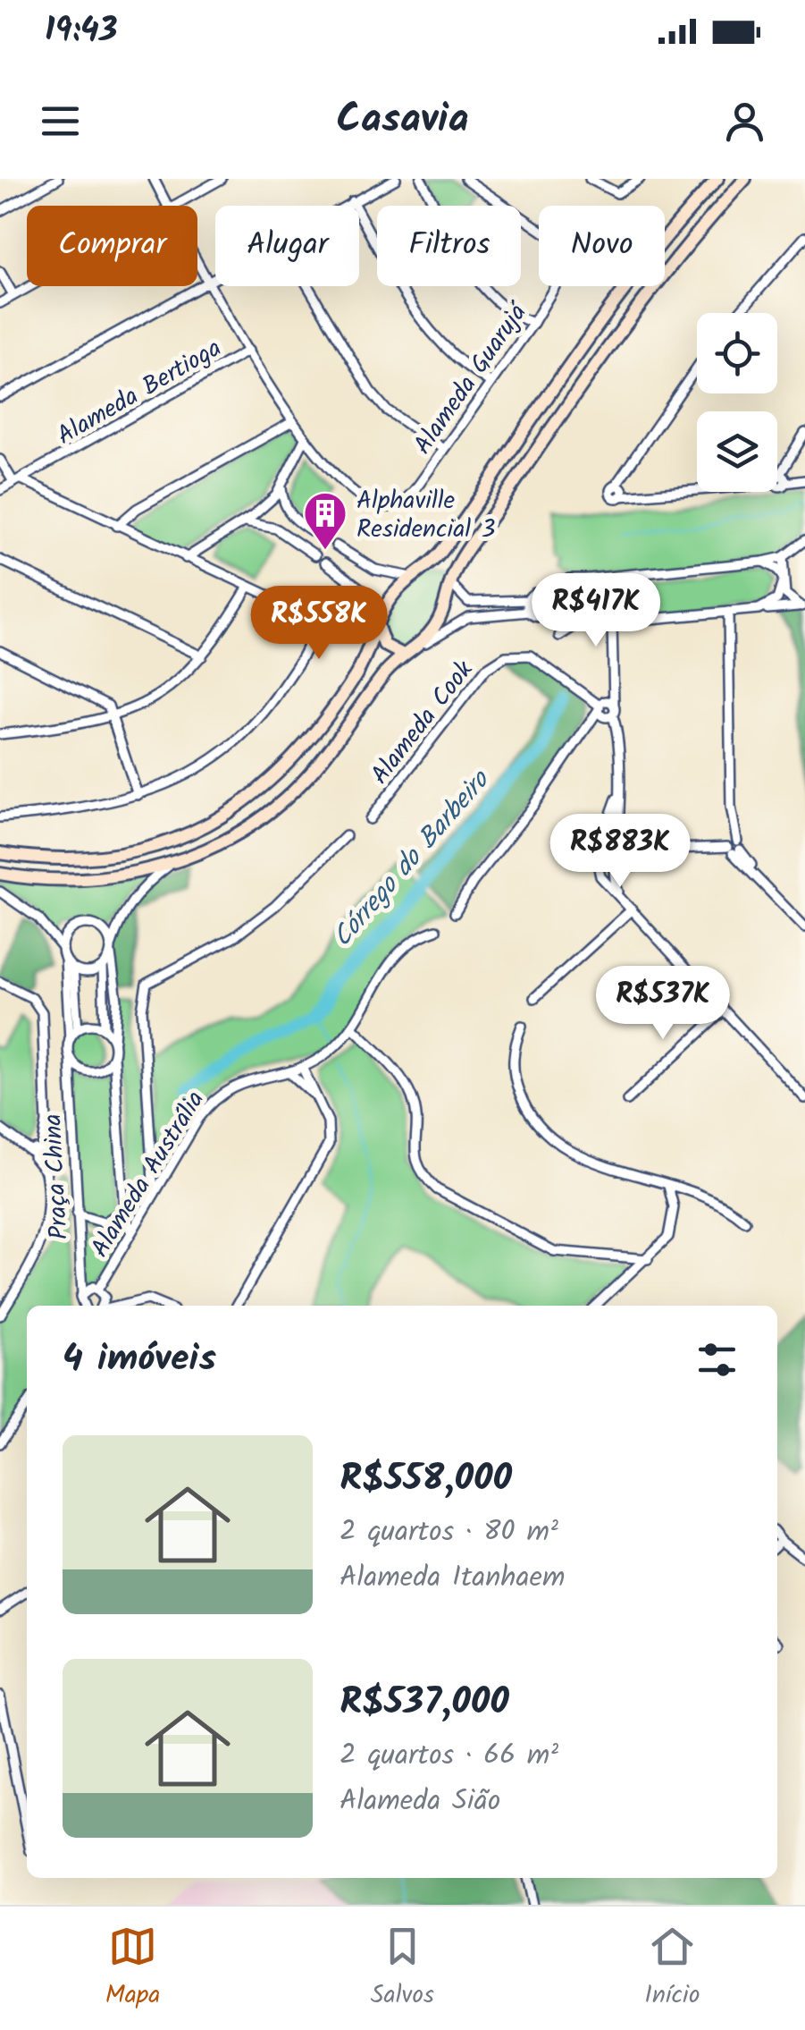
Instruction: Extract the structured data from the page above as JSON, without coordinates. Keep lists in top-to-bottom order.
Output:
{
  "streets": {
    "street": [
      "Alameda Guarujá",
      "Alameda Bertioga",
      "Alameda Cook",
      "Alameda Austrália",
      "Praça China"
    ]
  },
  "crossings": [
    ["Alameda Guarujá", "Alameda Bertioga"]
  ],
  "water": ["Córrego do Barbeiro"],
  "places": {
    "building": ["Alphaville Residencial 3"]
  },
  "page": {
    "status": "19:43",
    "header": "Casavia",
    "chip": [
      "Comprar",
      "Alugar",
      "Filtros",
      "Novo"
    ],
    "price": [
      "R$417K",
      "R$558K",
      "R$883K",
      "R$537K"
    ],
    "heading": "4 imóveis",
    "list": [
      {
        "name": "R$558,000",
        "note": "2 quartos · 80 m² · Alameda Itanhaem"
      },
      {
        "name": "R$537,000",
        "note": "2 quartos · 66 m² · Alameda Sião"
      }
    ],
    "tabs": ["Mapa", "Salvos", "Início"]
  }
}
